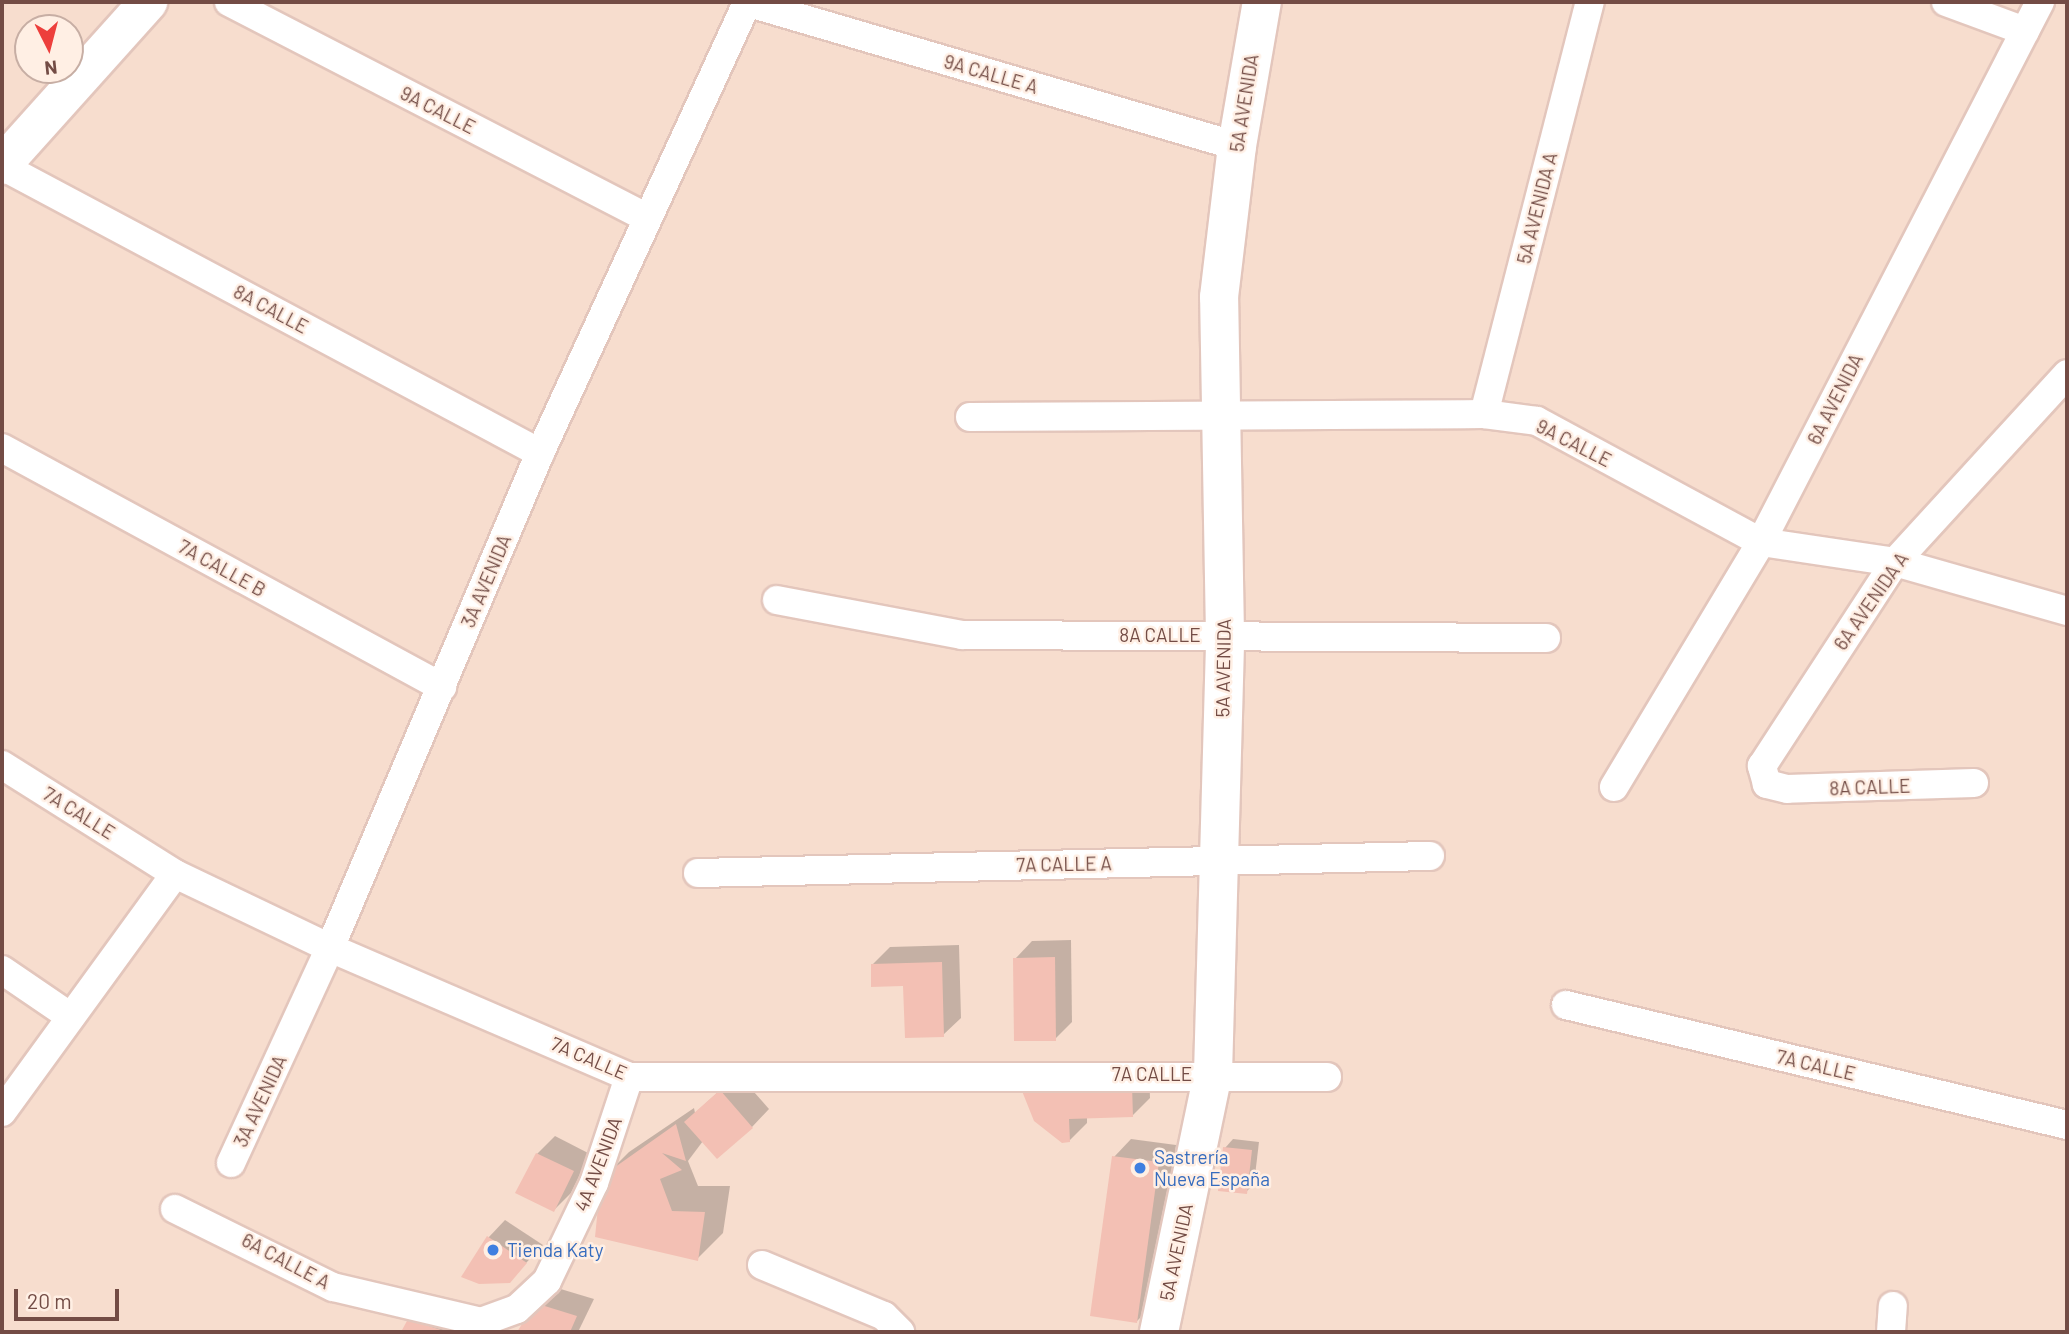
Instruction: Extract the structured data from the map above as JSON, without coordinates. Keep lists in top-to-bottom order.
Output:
{
  "streets": {
    "street": [
      "9A CALLE A",
      "5A AVENIDA",
      "9A CALLE",
      "5A AVENIDA A",
      "8A CALLE",
      "6A AVENIDA",
      "7A CALLE B",
      "3A AVENIDA",
      "6A AVENIDA A",
      "7A CALLE",
      "7A CALLE A",
      "4A AVENIDA",
      "6A CALLE A"
    ]
  },
  "crossings": [
    ["9A CALLE A", "5A AVENIDA"],
    ["9A CALLE A", "3A AVENIDA"],
    ["5A AVENIDA", "9A CALLE"],
    ["5A AVENIDA", "8A CALLE"],
    ["5A AVENIDA", "7A CALLE"],
    ["5A AVENIDA", "7A CALLE A"],
    ["9A CALLE", "5A AVENIDA A"],
    ["9A CALLE", "6A AVENIDA"],
    ["9A CALLE", "3A AVENIDA"],
    ["9A CALLE", "6A AVENIDA A"],
    ["8A CALLE", "3A AVENIDA"],
    ["8A CALLE", "6A AVENIDA A"],
    ["7A CALLE B", "3A AVENIDA"],
    ["3A AVENIDA", "7A CALLE"],
    ["7A CALLE", "4A AVENIDA"],
    ["4A AVENIDA", "6A CALLE A"]
  ],
  "places": ["Sastrería Nueva España", "Tienda Katy"],
  "scale_bar": "20 m",
  "north": "bottom"
}
